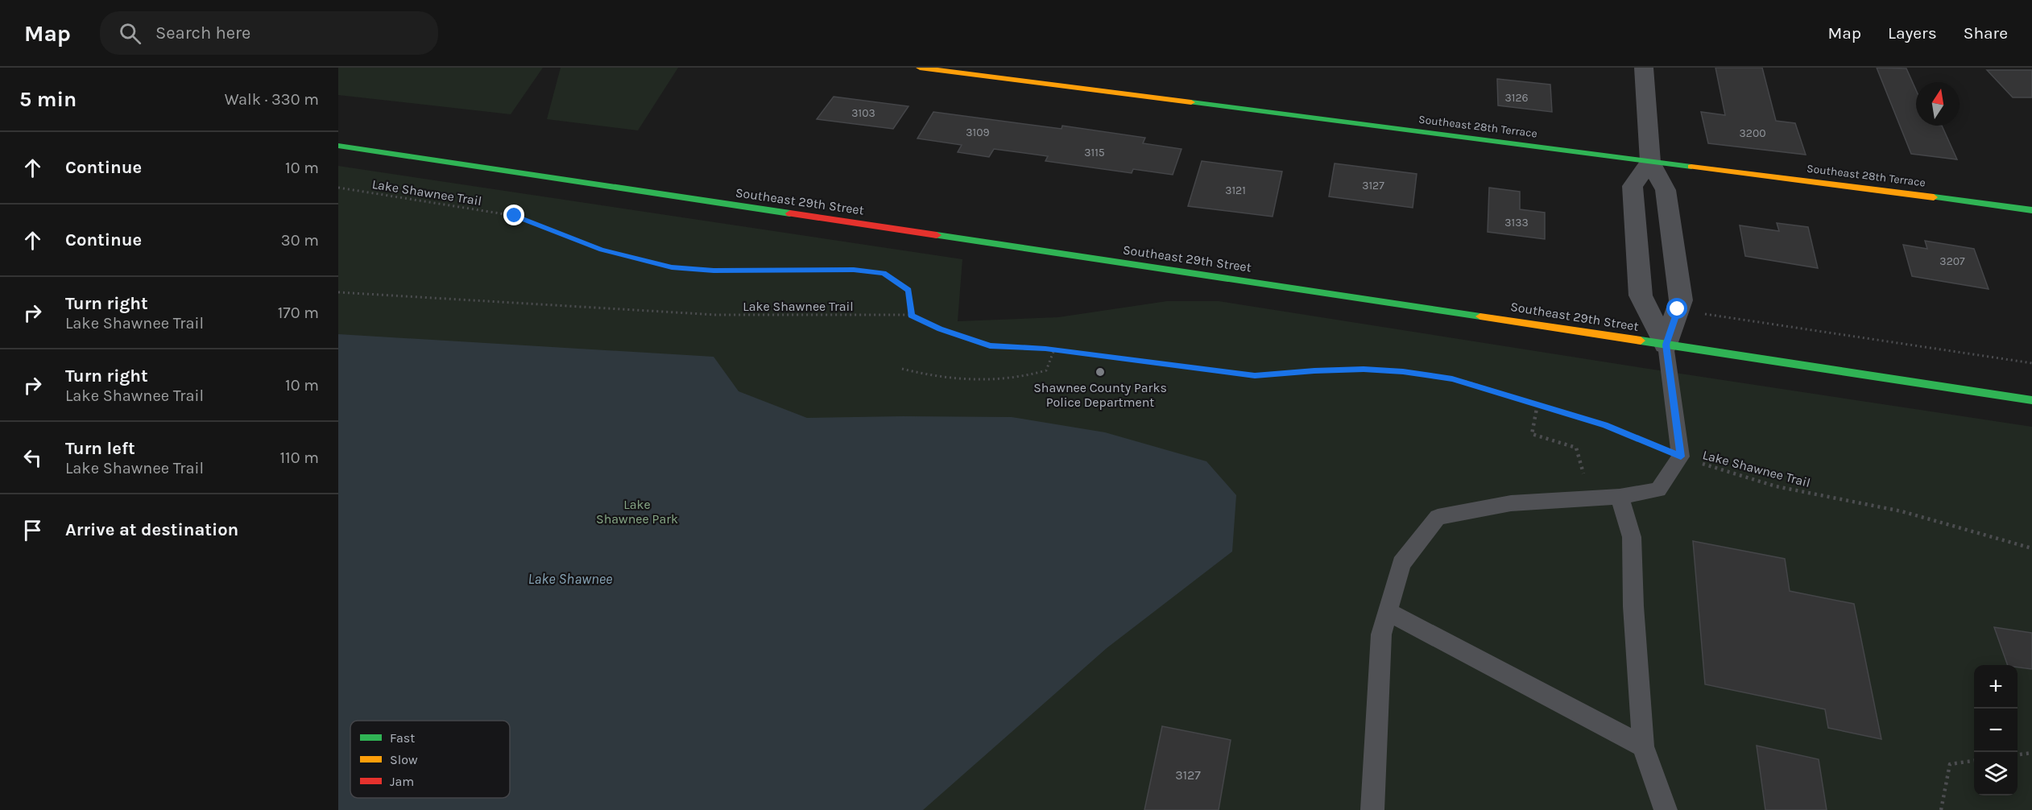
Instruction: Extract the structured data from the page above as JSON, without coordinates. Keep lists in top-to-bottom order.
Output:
{
  "streets": {
    "main road": ["Southeast 28th Terrace", "Southeast 29th Street"],
    "path": ["Lake Shawnee Trail"]
  },
  "water": ["Lake Shawnee"],
  "parks": ["Lake Shawnee Park"],
  "places": ["Shawnee County Parks Police Department"],
  "house_numbers": [
    "3126",
    "3103",
    "3109",
    "3200",
    "3115",
    "3127",
    "3121",
    "3133",
    "3207",
    "3127"
  ],
  "legend": ["Fast", "Slow", "Jam"],
  "north": "top",
  "page": {
    "header": "Map",
    "search": "Search here",
    "nav": ["Map", "Layers", "Share"],
    "heading": ["5 min", "Walk · 330 m"],
    "list": [
      ["Continue", "10 m"],
      ["Continue", "30 m"],
      ["Turn right", "Lake Shawnee Trail", "170 m"],
      ["Turn right", "Lake Shawnee Trail", "10 m"],
      ["Turn left", "Lake Shawnee Trail", "110 m"],
      "Arrive at destination"
    ],
    "map_buttons": ["+", "−"]
  }
}
